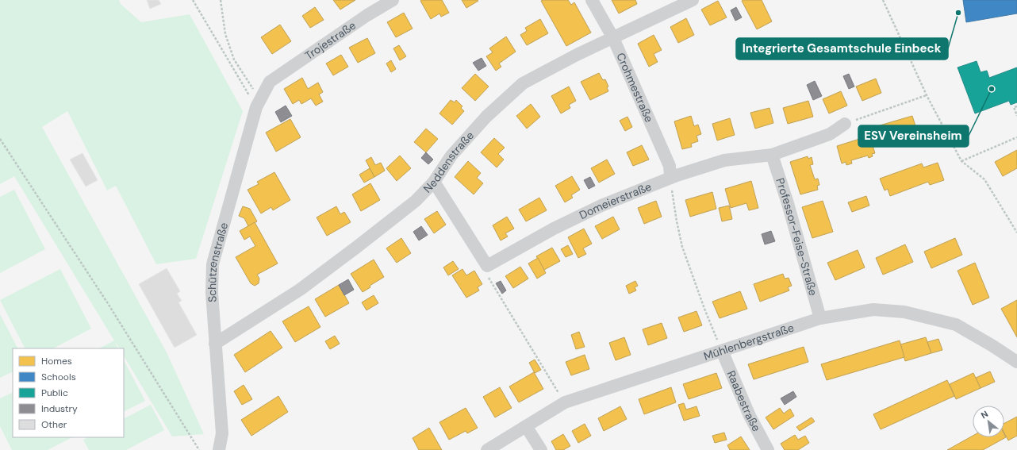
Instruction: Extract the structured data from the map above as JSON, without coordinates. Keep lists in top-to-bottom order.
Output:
{
  "streets": {
    "street": [
      "Trojestraße",
      "Crohmestraße",
      "Neddenstraße",
      "Domeierstraße",
      "Professor-Feise-Straße",
      "Schützenstraße",
      "Mühlenbergstraße",
      "Raabestraße"
    ]
  },
  "crossings": [
    ["Trojestraße", "Schützenstraße"],
    ["Crohmestraße", "Neddenstraße"],
    ["Crohmestraße", "Domeierstraße"],
    ["Neddenstraße", "Schützenstraße"],
    ["Domeierstraße", "Professor-Feise-Straße"],
    ["Professor-Feise-Straße", "Mühlenbergstraße"],
    ["Mühlenbergstraße", "Raabestraße"]
  ],
  "places": ["Integrierte Gesamtschule Einbeck", "ESV Vereinsheim"],
  "legend": [
    "Homes",
    "Schools",
    "Public",
    "Industry",
    "Other"
  ],
  "north": "top left"
}
